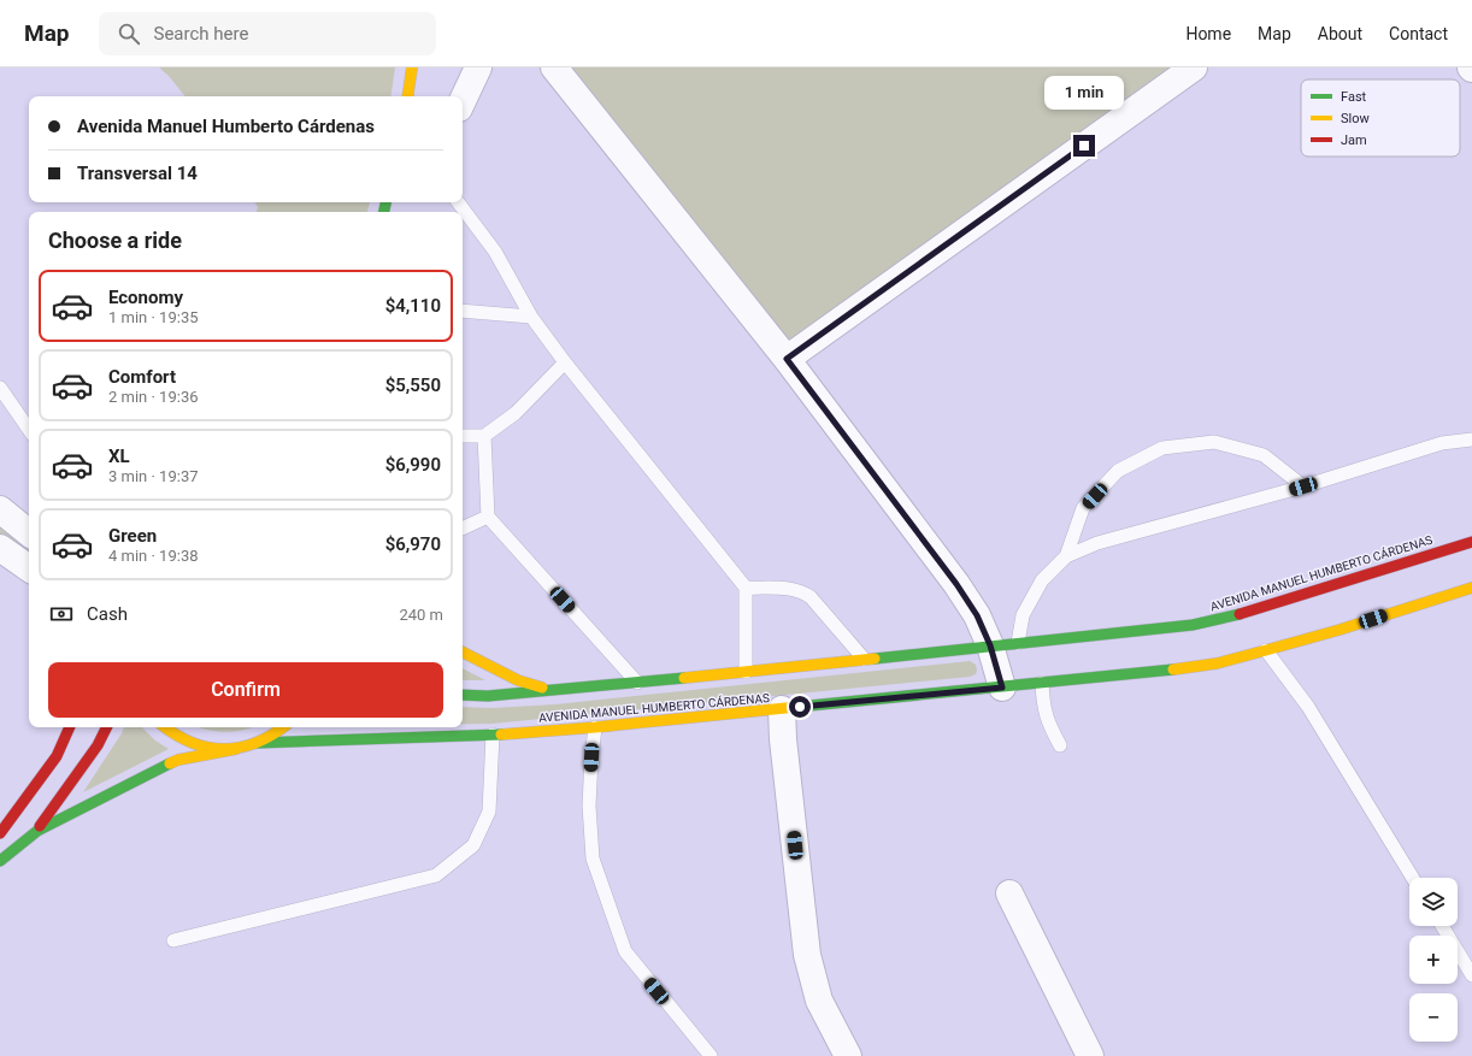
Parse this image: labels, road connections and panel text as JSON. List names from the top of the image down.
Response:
{
  "streets": {
    "main road": ["AVENIDA MANUEL HUMBERTO CÁRDENAS"]
  },
  "legend": ["Fast", "Slow", "Jam"],
  "page": {
    "header": "Map",
    "search": "Search here",
    "nav": [
      "Home",
      "Map",
      "About",
      "Contact"
    ],
    "bubble": "1 min",
    "banner": ["Avenida Manuel Humberto Cárdenas", "Transversal 14"],
    "heading": "Choose a ride",
    "list": [
      {
        "name": "Economy",
        "note": "1 min · 19:35",
        "value": "$4,110"
      },
      {
        "name": "Comfort",
        "note": "2 min · 19:36",
        "value": "$5,550"
      },
      {
        "name": "XL",
        "note": "3 min · 19:37",
        "value": "$6,990"
      },
      {
        "name": "Green",
        "note": "4 min · 19:38",
        "value": "$6,970"
      }
    ],
    "pay": ["Cash", "240 m"],
    "buttons": "Confirm",
    "map_buttons": ["+", "−"]
  }
}
